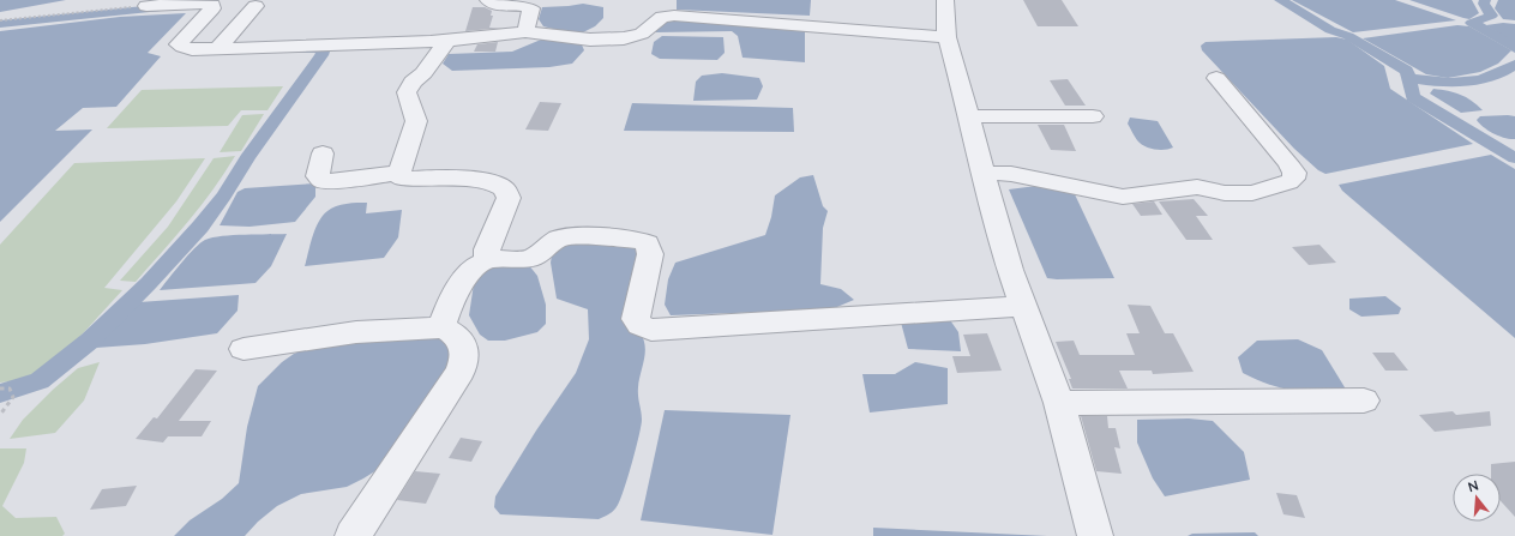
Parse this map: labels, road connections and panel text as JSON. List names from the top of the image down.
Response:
{
  "north": "top"
}
